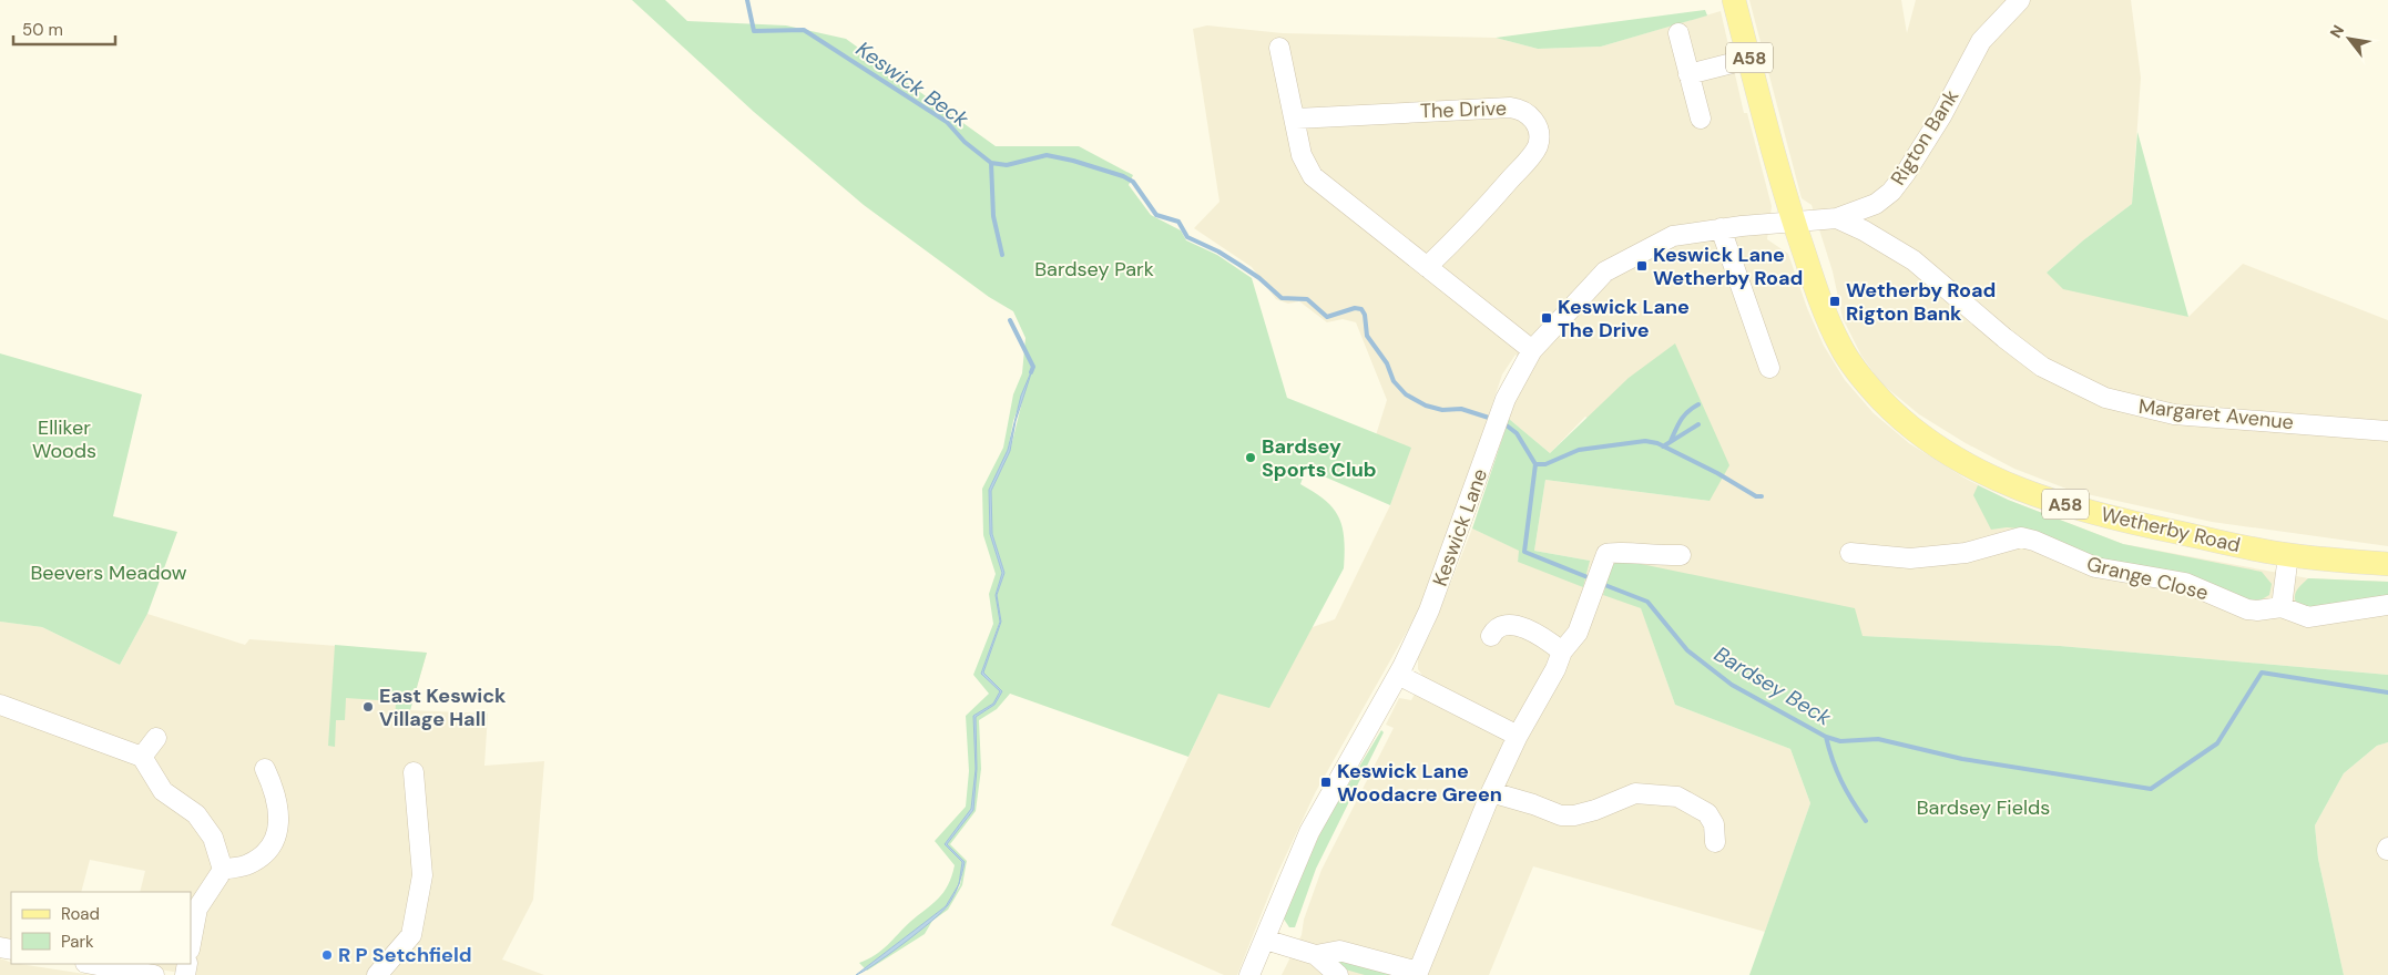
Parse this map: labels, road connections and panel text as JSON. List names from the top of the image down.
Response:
{
  "streets": {
    "main road": ["A58", "Wetherby Road"],
    "street": [
      "The Drive",
      "Rigton Bank",
      "Margaret Avenue",
      "Keswick Lane",
      "Grange Close"
    ]
  },
  "crossings": [
    ["Rigton Bank", "Margaret Avenue"],
    ["Rigton Bank", "Keswick Lane"],
    ["Rigton Bank", "Wetherby Road"],
    ["Keswick Lane", "Wetherby Road"]
  ],
  "water": ["Keswick Beck", "Bardsey Beck"],
  "parks": [
    "Bardsey Park",
    "Elliker Woods",
    "Beevers Meadow",
    "Bardsey Fields"
  ],
  "places": {
    "transit": [
      "Keswick Lane Wetherby Road",
      "Wetherby Road Rigton Bank",
      "Keswick Lane The Drive",
      "Keswick Lane Woodacre Green"
    ],
    "other": ["Bardsey Sports Club", "East Keswick Village Hall", "R P Setchfield"]
  },
  "legend": ["Road", "Park"],
  "scale_bar": "50 m",
  "north": "top left"
}
